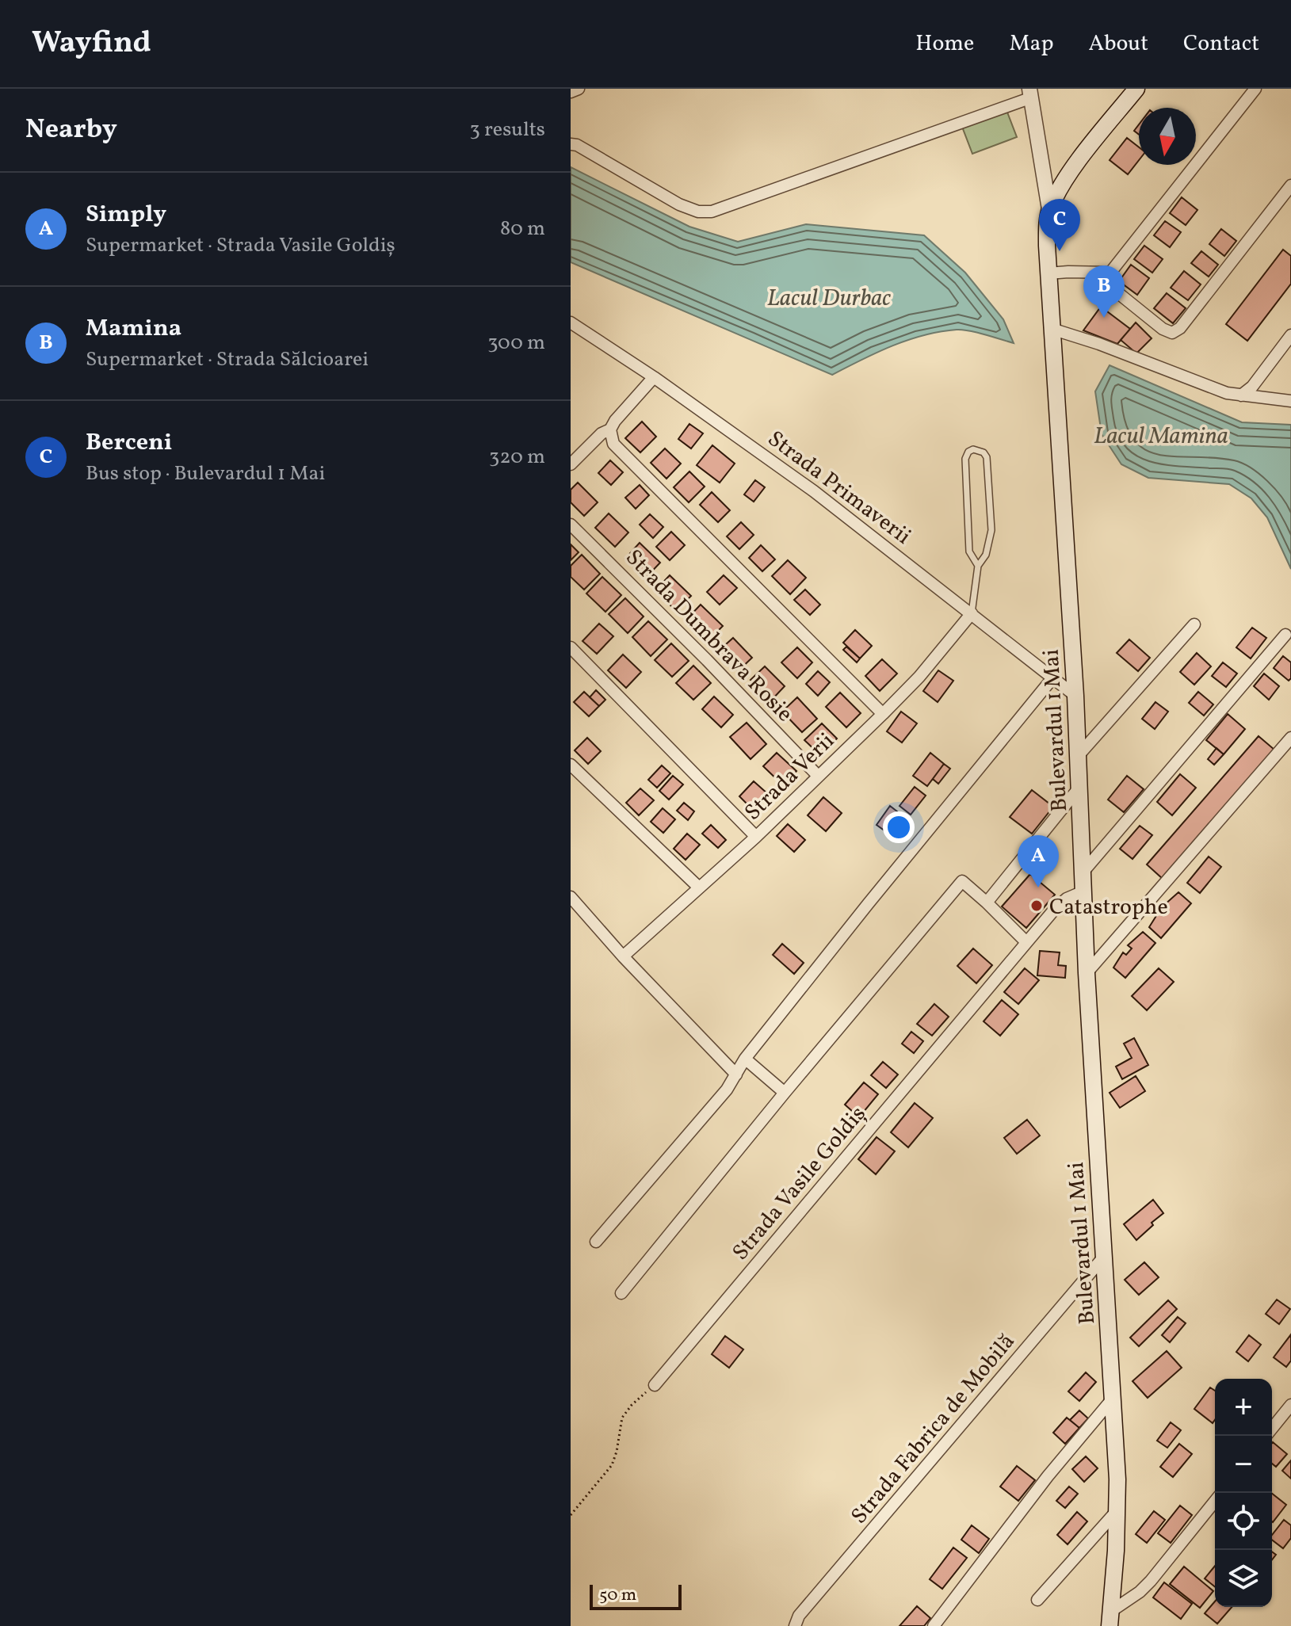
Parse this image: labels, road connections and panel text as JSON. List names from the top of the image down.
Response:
{
  "streets": {
    "main road": ["Bulevardul 1 Mai"],
    "street": [
      "Strada Primaverii",
      "Strada Dumbrava Rosie",
      "Strada Verii",
      "Strada Vasile Goldiș",
      "Strada Fabrica de Mobilă"
    ]
  },
  "crossings": [
    ["Strada Primaverii", "Bulevardul 1 Mai"],
    ["Strada Primaverii", "Strada Verii"],
    ["Strada Dumbrava Rosie", "Strada Verii"],
    ["Bulevardul 1 Mai", "Strada Vasile Goldiș"],
    ["Bulevardul 1 Mai", "Strada Fabrica de Mobilă"]
  ],
  "water": ["Lacul Durbac", "Lacul Mamina"],
  "places": ["Catastrophe"],
  "scale_bar": "50 m",
  "north": "bottom",
  "page": {
    "header": "Wayfind",
    "nav": [
      "Home",
      "Map",
      "About",
      "Contact"
    ],
    "heading": ["Nearby", "3 results"],
    "list": [
      {
        "mark": "A",
        "name": "Simply",
        "note": "Supermarket · Strada Vasile Goldiș",
        "value": "80 m"
      },
      {
        "mark": "B",
        "name": "Mamina",
        "note": "Supermarket · Strada Sălcioarei",
        "value": "300 m"
      },
      {
        "mark": "C",
        "name": "Berceni",
        "note": "Bus stop · Bulevardul 1 Mai",
        "value": "320 m"
      }
    ],
    "pins": ["C", "B", "A"],
    "map_buttons": ["+", "−"],
    "scale": "50 m"
  }
}
